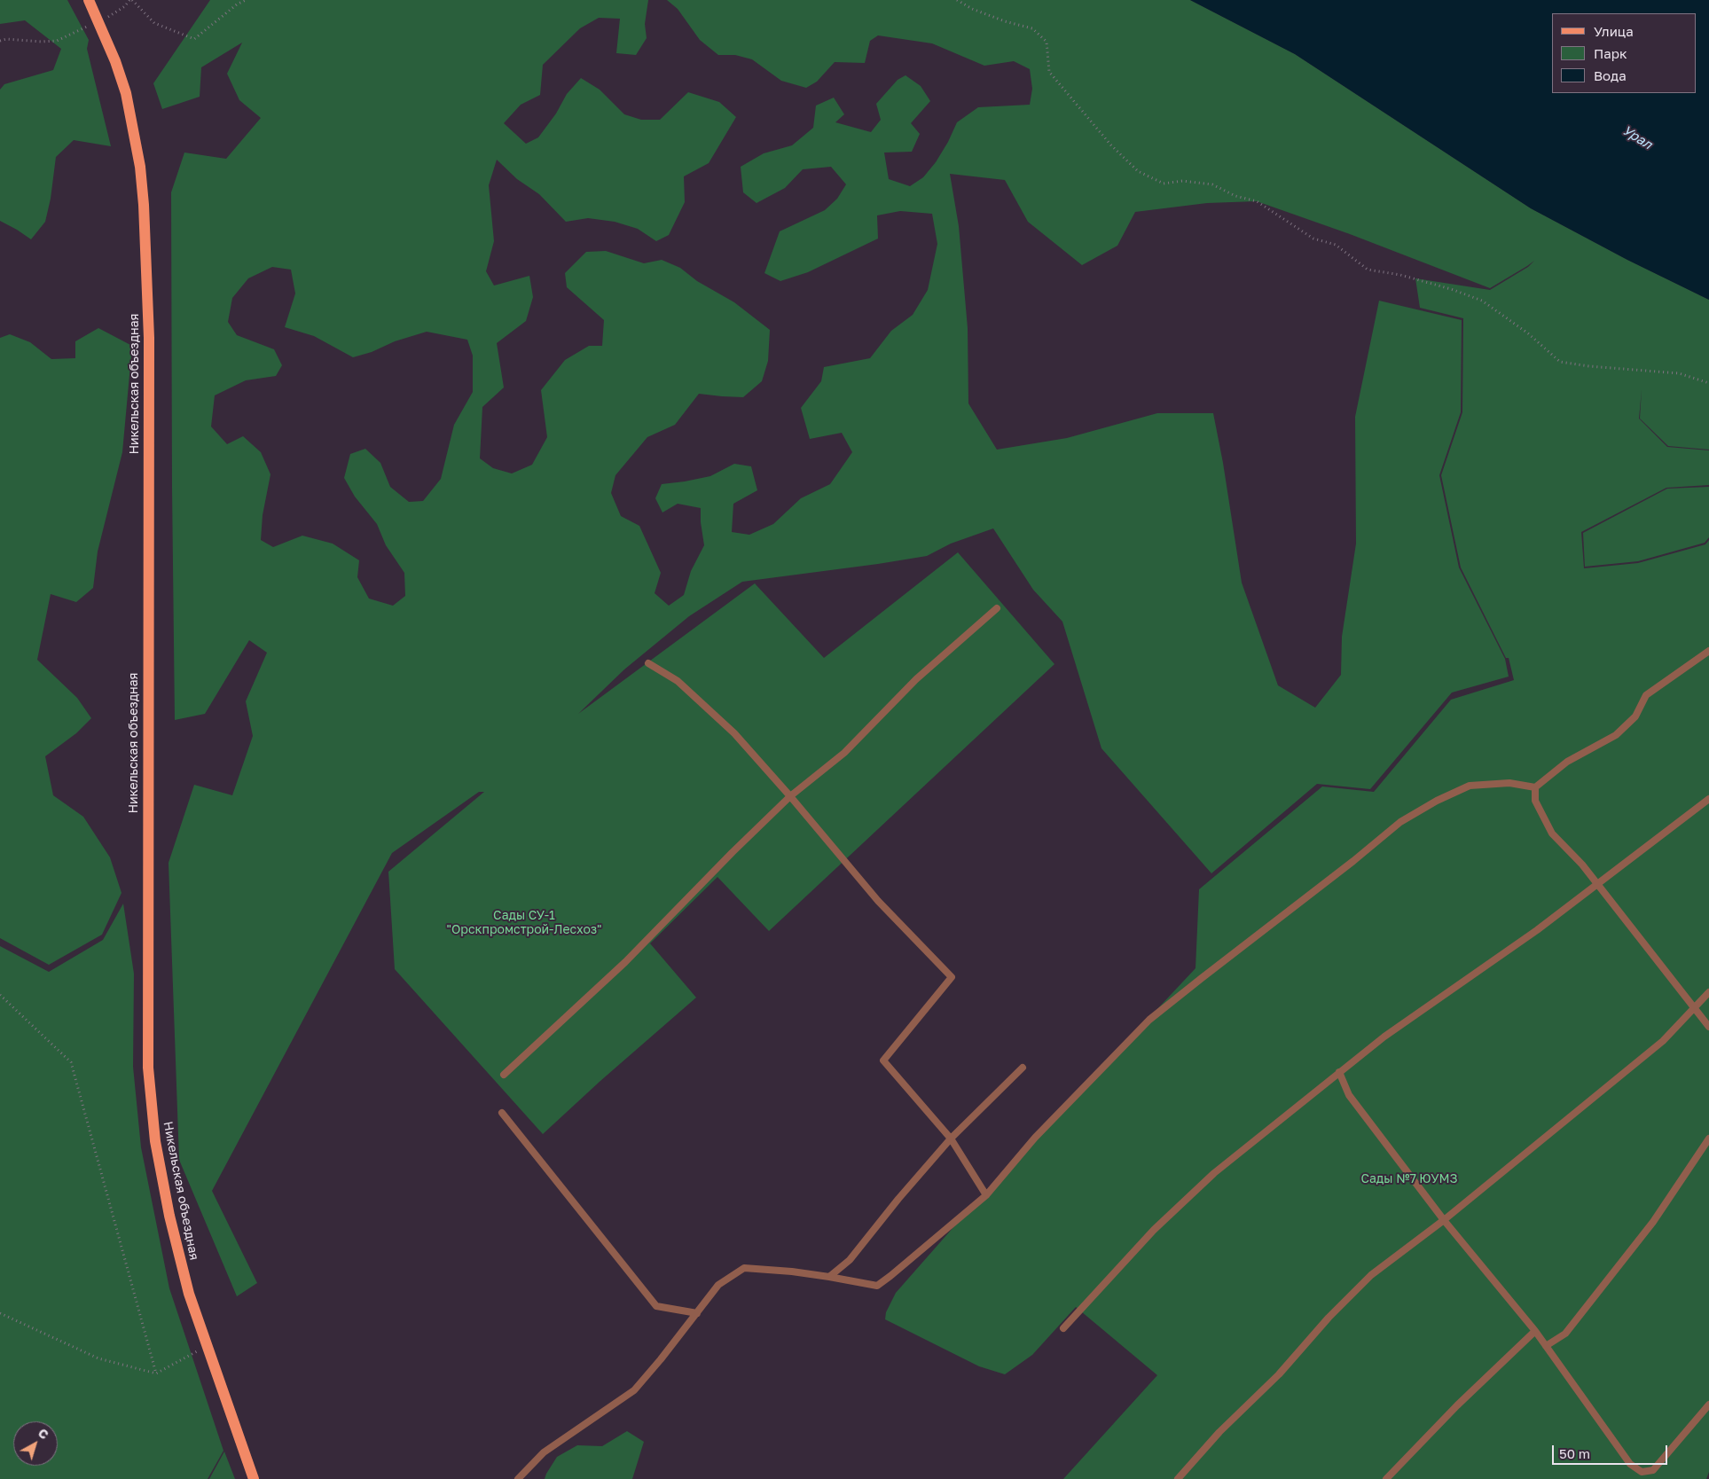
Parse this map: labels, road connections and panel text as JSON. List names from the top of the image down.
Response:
{
  "streets": {
    "main road": ["Никельская объездная"]
  },
  "water": ["Урал"],
  "parks": ["Сады СУ-1 \"Орскпромстрой-Лесхоз\"", "Сады №7 ЮУМЗ"],
  "legend": ["Улица", "Парк", "Вода"],
  "scale_bar": "50 m",
  "north": "top right"
}
